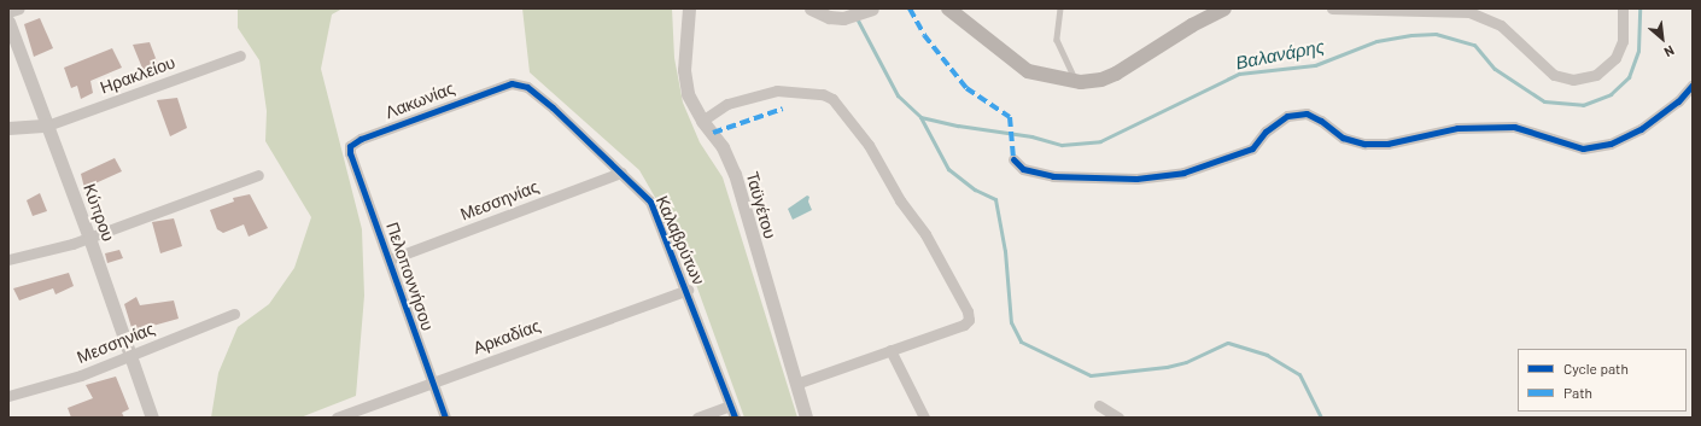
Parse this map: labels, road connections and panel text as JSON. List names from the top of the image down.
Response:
{
  "streets": {
    "street": [
      "Ηρακλείου",
      "Λακωνίας",
      "Μεσσηνίας",
      "Ταϋγέτου",
      "Κύπρου",
      "Καλαβρύτων",
      "Πελοποννήσου",
      "Αρκαδίας"
    ]
  },
  "crossings": [
    ["Ηρακλείου", "Κύπρου"],
    ["Λακωνίας", "Καλαβρύτων"],
    ["Λακωνίας", "Πελοποννήσου"],
    ["Μεσσηνίας", "Κύπρου"],
    ["Μεσσηνίας", "Καλαβρύτων"],
    ["Μεσσηνίας", "Πελοποννήσου"],
    ["Καλαβρύτων", "Αρκαδίας"],
    ["Πελοποννήσου", "Αρκαδίας"]
  ],
  "water": ["Βαλανάρης"],
  "legend": ["Cycle path", "Path"],
  "north": "bottom right"
}
